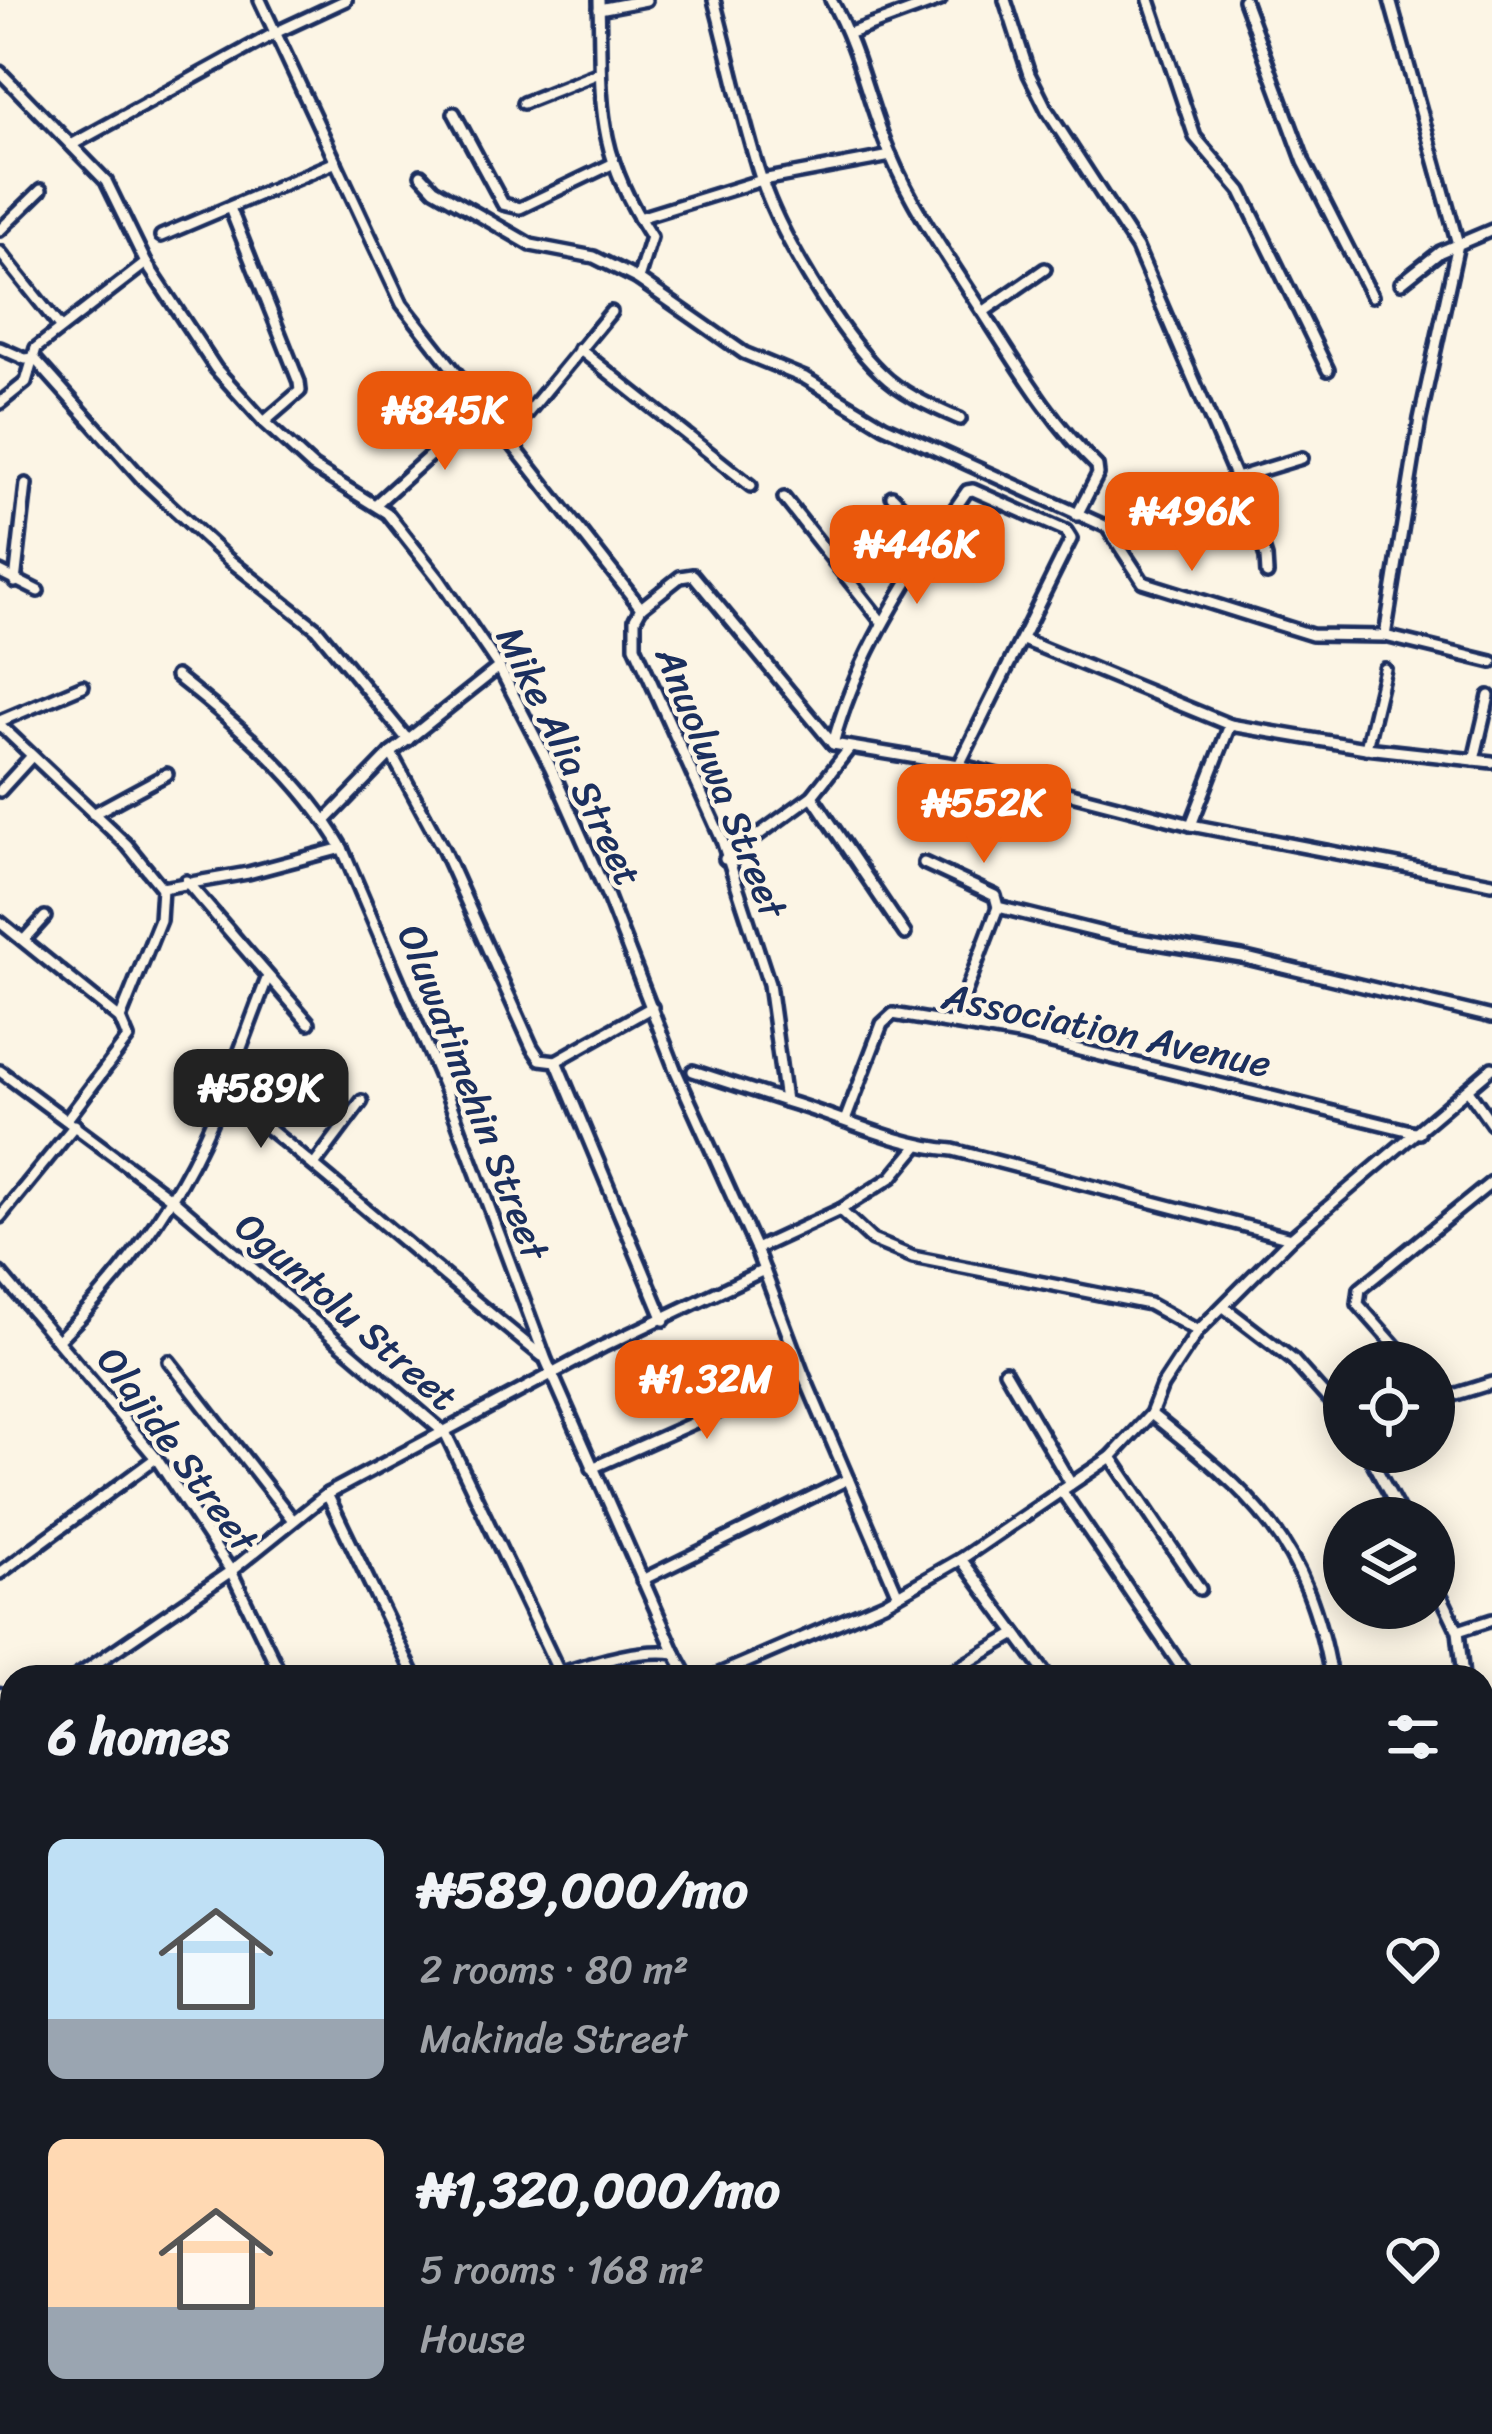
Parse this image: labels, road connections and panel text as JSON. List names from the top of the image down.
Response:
{
  "streets": {
    "street": [
      "Mike Alia Street",
      "Anuoluwa Street",
      "Association Avenue",
      "Oluwatimehin Street",
      "Oguntolu Street",
      "Olajide Street"
    ]
  },
  "page": {
    "price": [
      "₦845K",
      "₦496K",
      "₦446K",
      "₦552K",
      "₦589K",
      "₦1.32M"
    ],
    "heading": "6 homes",
    "list": [
      {
        "name": "₦589,000/mo",
        "note": "2 rooms · 80 m² · Makinde Street"
      },
      {
        "name": "₦1,320,000/mo",
        "note": "5 rooms · 168 m² · House"
      }
    ]
  }
}
